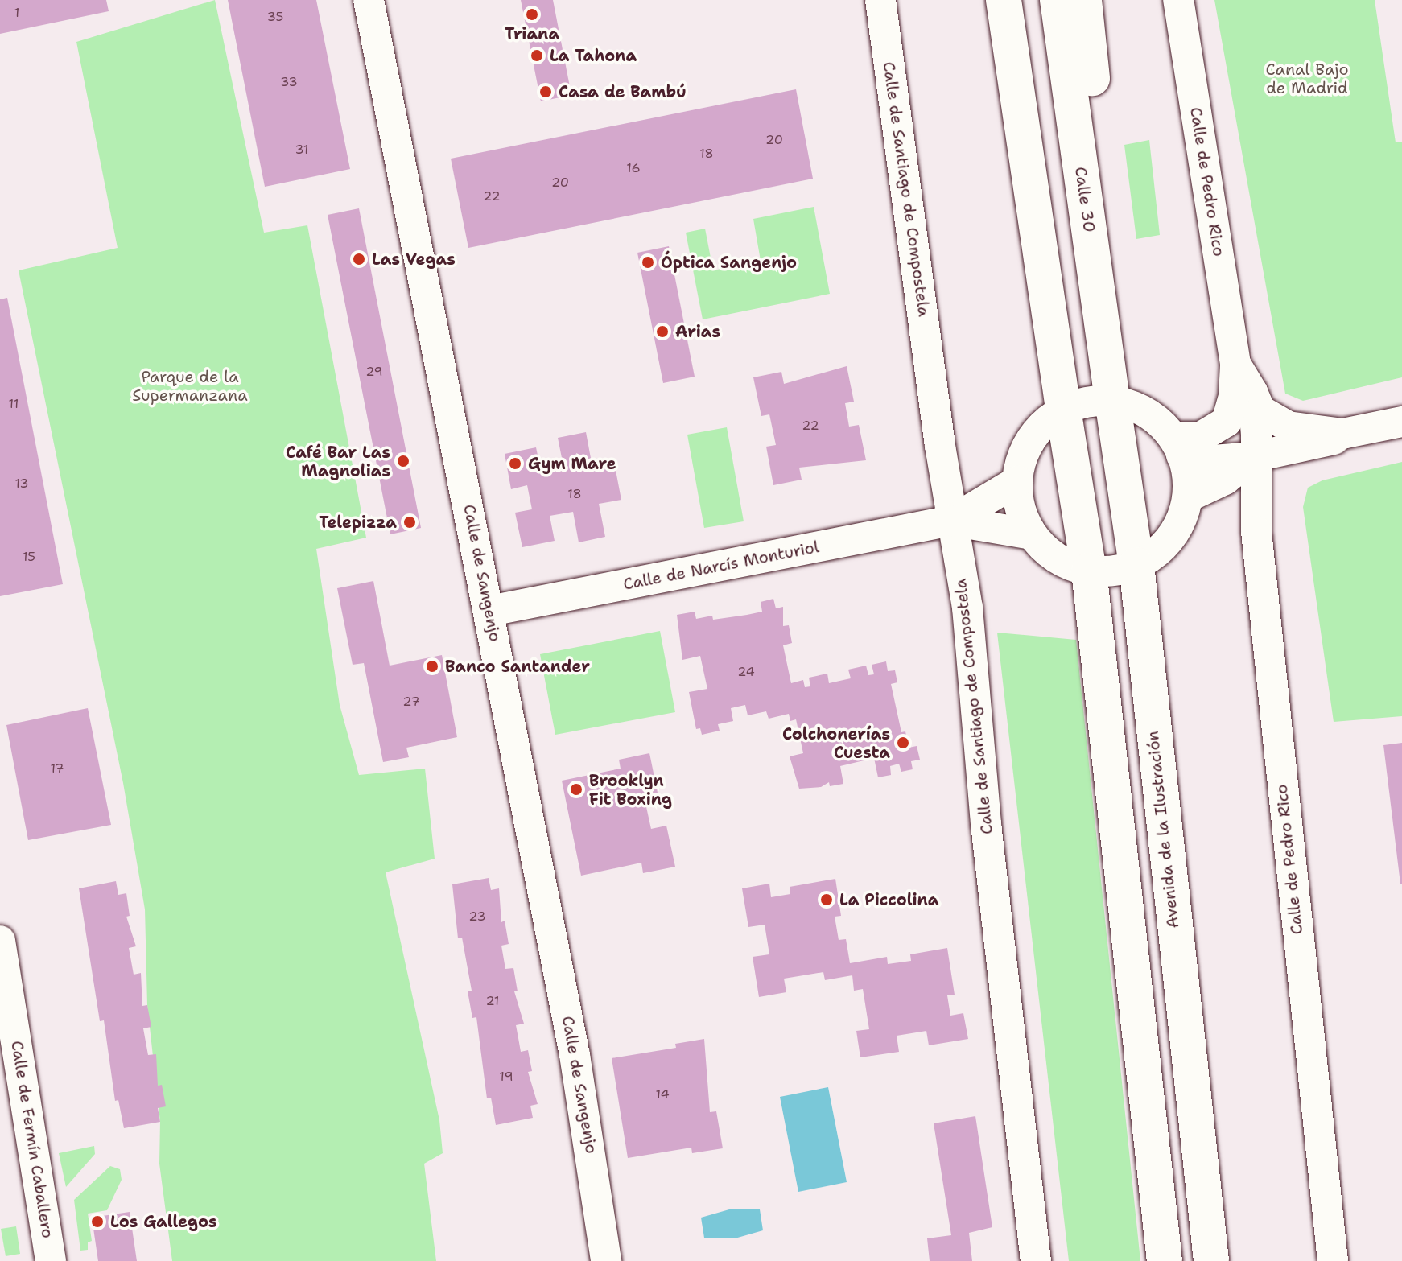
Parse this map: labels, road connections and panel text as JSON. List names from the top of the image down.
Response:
{
  "streets": {
    "highway": ["Calle 30", "Avenida de la Ilustración"],
    "street": [
      "Calle de Pedro Rico",
      "Calle de Santiago de Compostela",
      "Calle de Narcís Monturiol",
      "Calle de Sangenjo",
      "Calle de Fermín Caballero"
    ]
  },
  "crossings": [
    ["Calle de Santiago de Compostela", "Calle de Narcís Monturiol"],
    ["Calle 30", "Avenida de la Ilustración"],
    ["Calle de Narcís Monturiol", "Calle de Sangenjo"]
  ],
  "parks": ["Canal Bajo de Madrid", "Parque de la Supermanzana"],
  "places": [
    "Triana",
    "La Tahona",
    "Casa de Bambú",
    "Las Vegas",
    "Óptica Sangenjo",
    "Arias",
    "Café Bar Las Magnolias",
    "Gym Mare",
    "Telepizza",
    "Banco Santander",
    "Colchonerías Cuesta",
    "Brooklyn Fit Boxing",
    "La Piccolina",
    "Los Gallegos"
  ],
  "house_numbers": [
    "1",
    "35",
    "33",
    "20",
    "31",
    "18",
    "16",
    "20",
    "22",
    "29",
    "11",
    "22",
    "13",
    "18",
    "15",
    "24",
    "27",
    "17",
    "23",
    "21",
    "19",
    "14"
  ]
}
